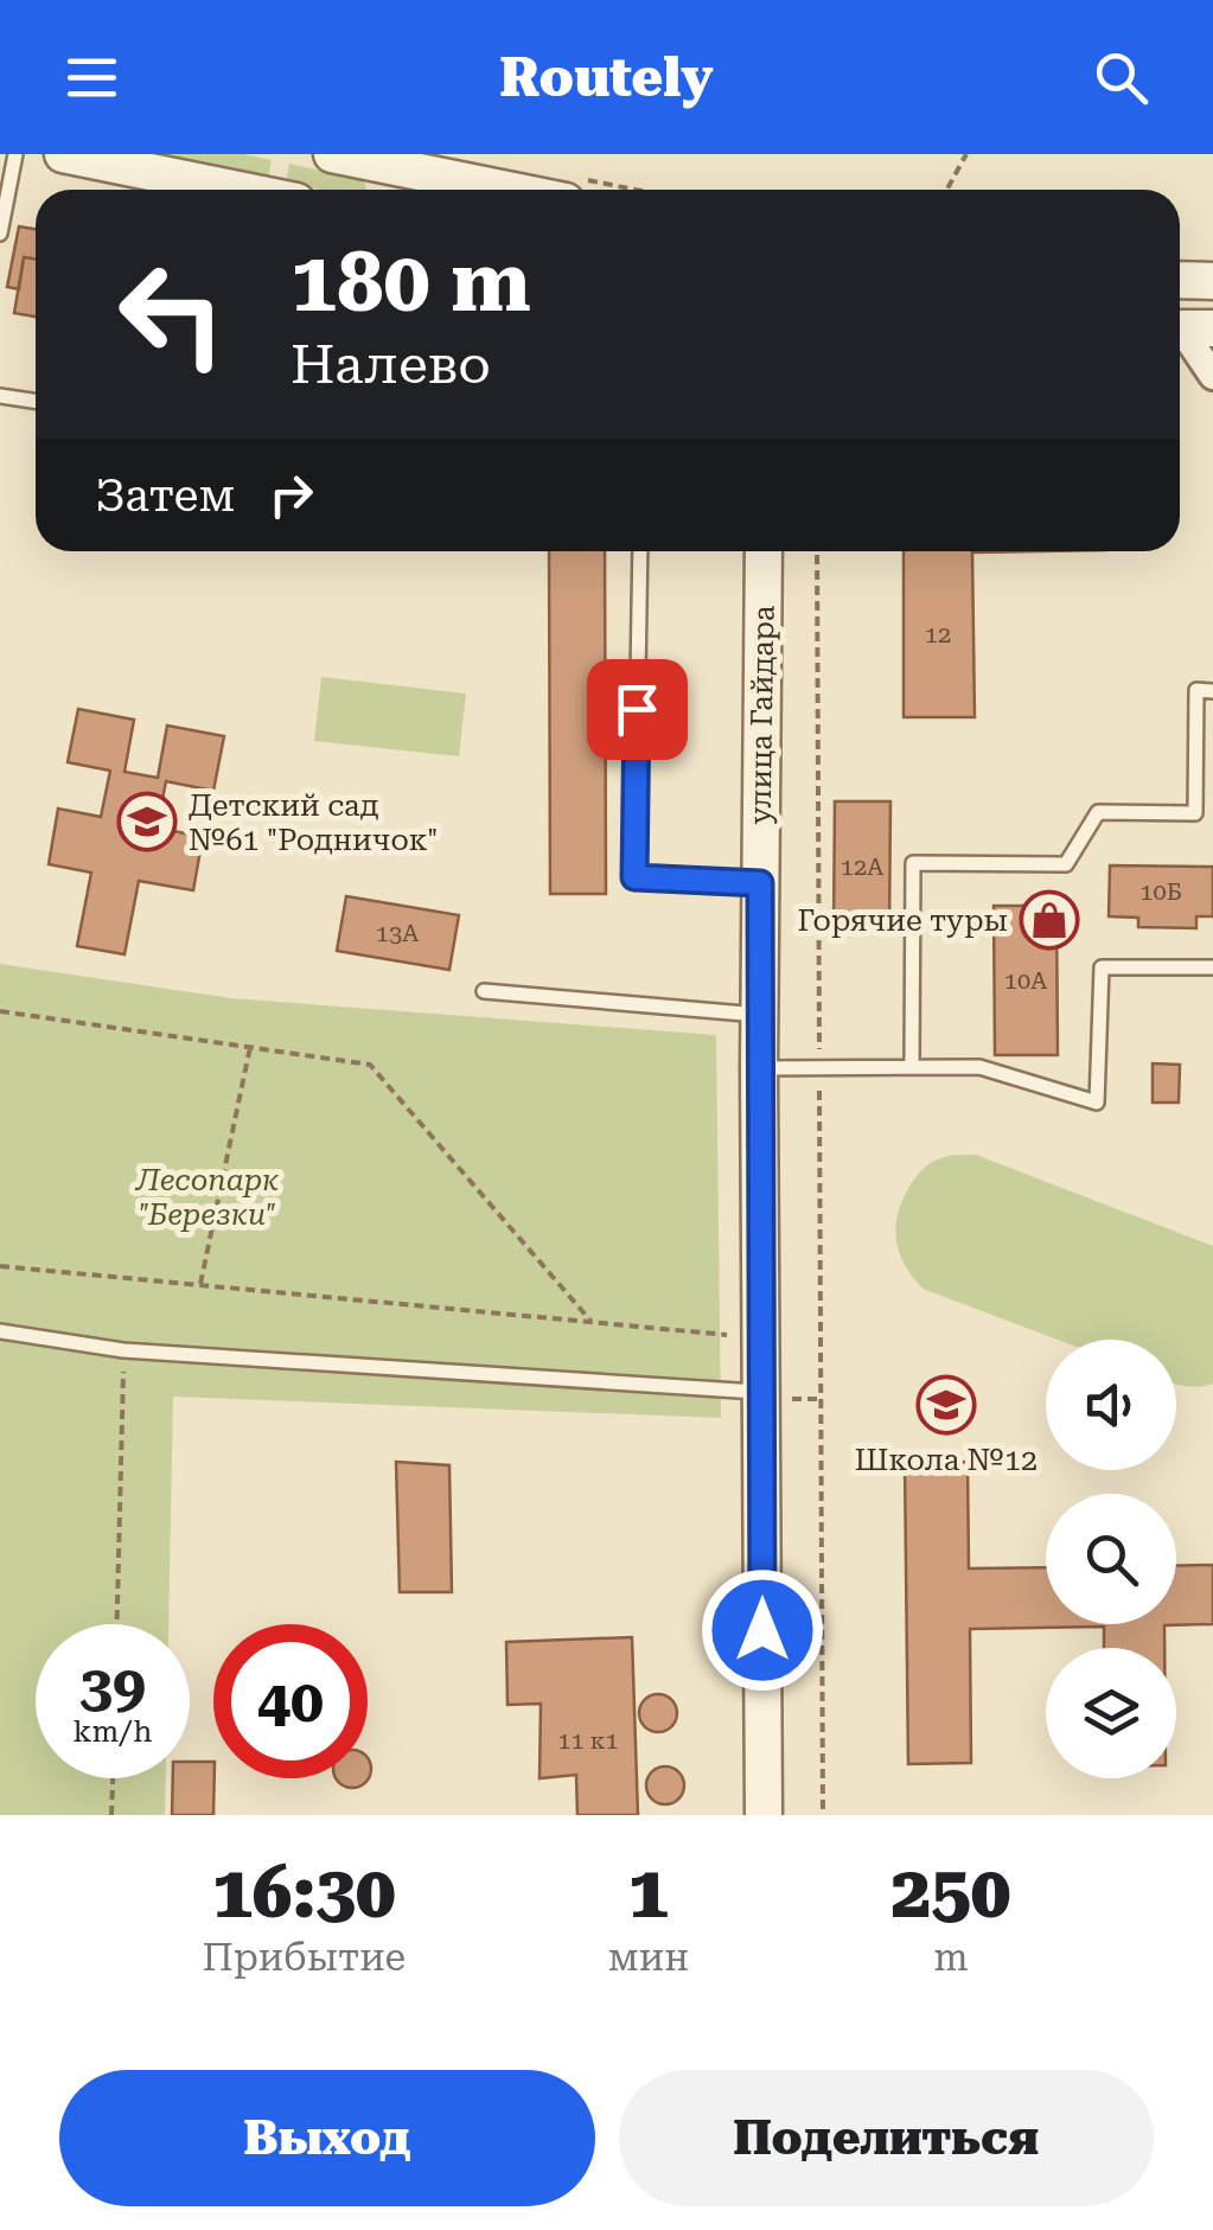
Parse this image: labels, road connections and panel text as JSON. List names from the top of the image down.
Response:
{
  "streets": {
    "street": ["улица Гайдара"]
  },
  "parks": ["Лесопарк \"Березки\""],
  "places": {
    "school or university": ["Детский сад №61 \"Родничок\"", "Школа №12"],
    "shop": ["Горячие туры"]
  },
  "house_numbers": [
    "12",
    "12А",
    "10Б",
    "13А",
    "10А",
    "11 к1"
  ],
  "page": {
    "header": "Routely",
    "turn": ["180 m", "Налево"],
    "then": "Затем",
    "speed": "39 km/h",
    "limit": "40",
    "eta": [
      "16:30",
      "Прибытие",
      "1",
      "мин",
      "250",
      "m"
    ],
    "buttons": ["Выход", "Поделиться"]
  }
}
